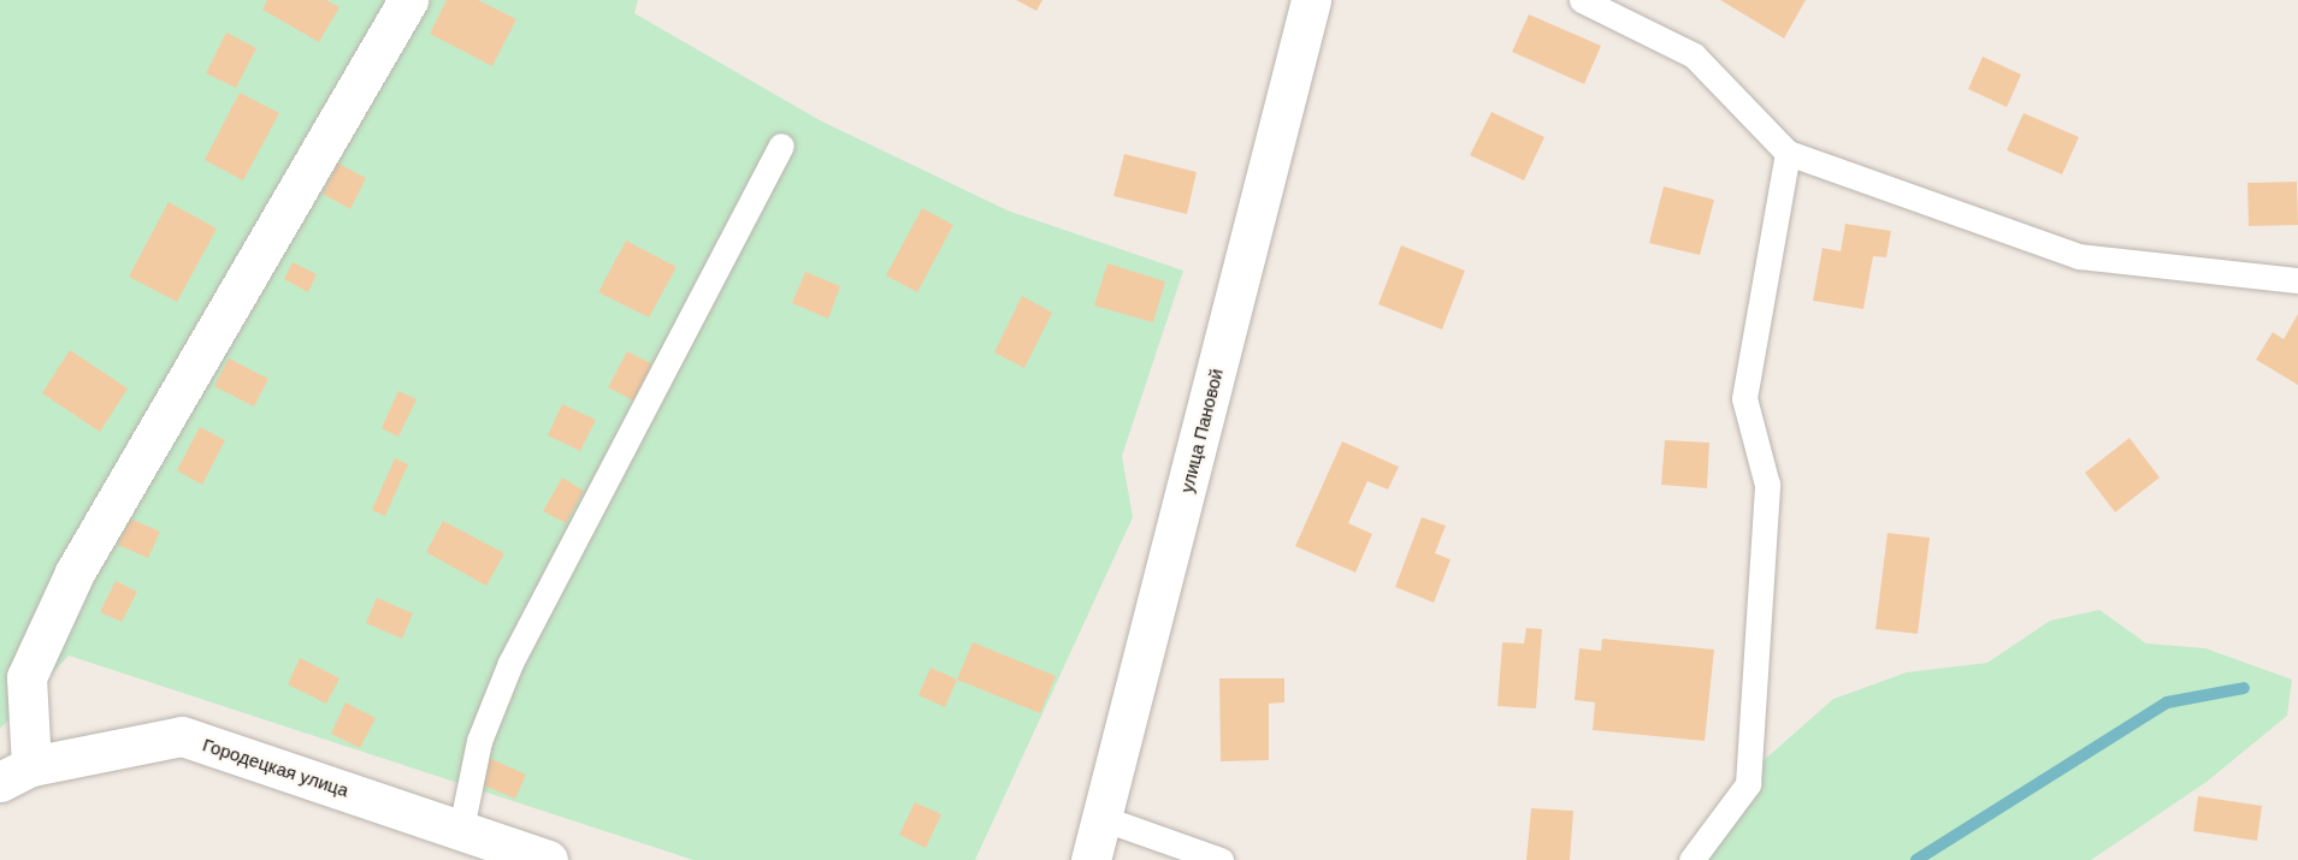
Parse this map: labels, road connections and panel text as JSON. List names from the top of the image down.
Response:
{
  "streets": {
    "street": ["улица Пановой", "Городецкая улица"]
  }
}
